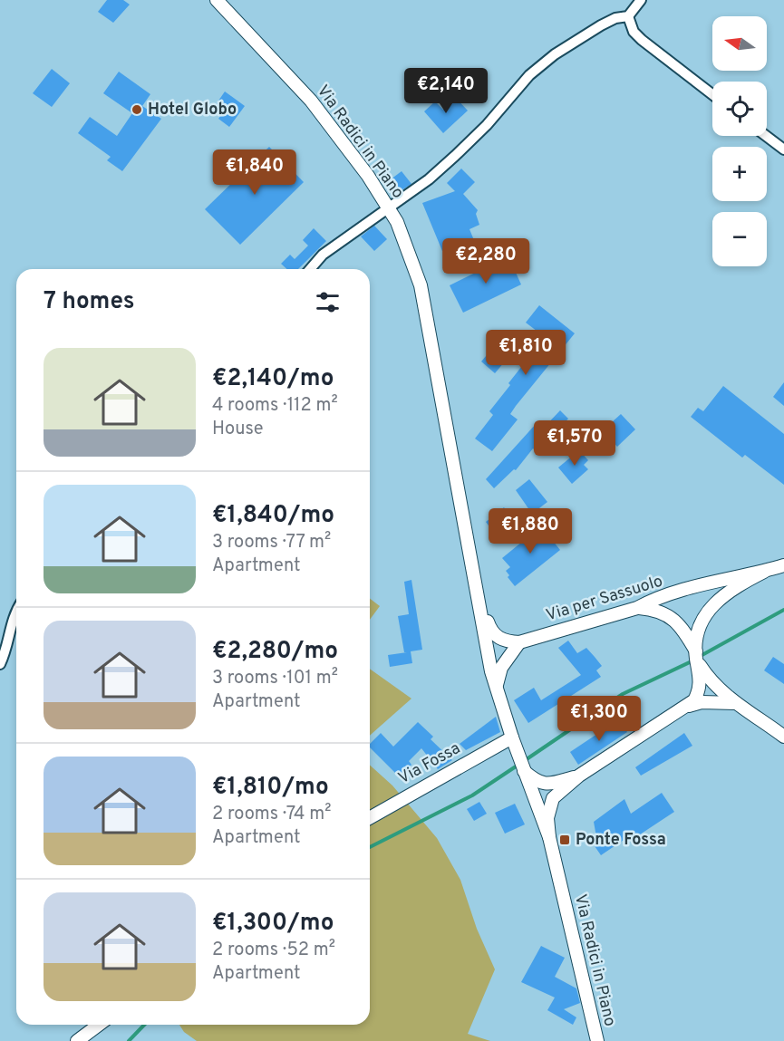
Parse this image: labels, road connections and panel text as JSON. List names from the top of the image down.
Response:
{
  "streets": {
    "street": ["Via Radici in Piano", "Via per Sassuolo", "Via Fossa"]
  },
  "crossings": [
    ["Via Radici in Piano", "Via per Sassuolo"],
    ["Via Radici in Piano", "Via Fossa"],
    ["Via per Sassuolo", "Via Fossa"]
  ],
  "places": {
    "other": ["Hotel Globo"],
    "transit": ["Ponte Fossa"]
  },
  "north": "left",
  "page": {
    "map_buttons": ["+", "−"],
    "price": [
      "€2,140",
      "€1,840",
      "€2,280",
      "€1,810",
      "€1,570",
      "€1,880",
      "€1,300"
    ],
    "heading": "7 homes",
    "list": [
      {
        "name": "€2,140/mo",
        "note": "4 rooms · 112 m² · House"
      },
      {
        "name": "€1,840/mo",
        "note": "3 rooms · 77 m² · Apartment"
      },
      {
        "name": "€2,280/mo",
        "note": "3 rooms · 101 m² · Apartment"
      },
      {
        "name": "€1,810/mo",
        "note": "2 rooms · 74 m² · Apartment"
      },
      {
        "name": "€1,300/mo",
        "note": "2 rooms · 52 m² · Apartment"
      }
    ]
  }
}
